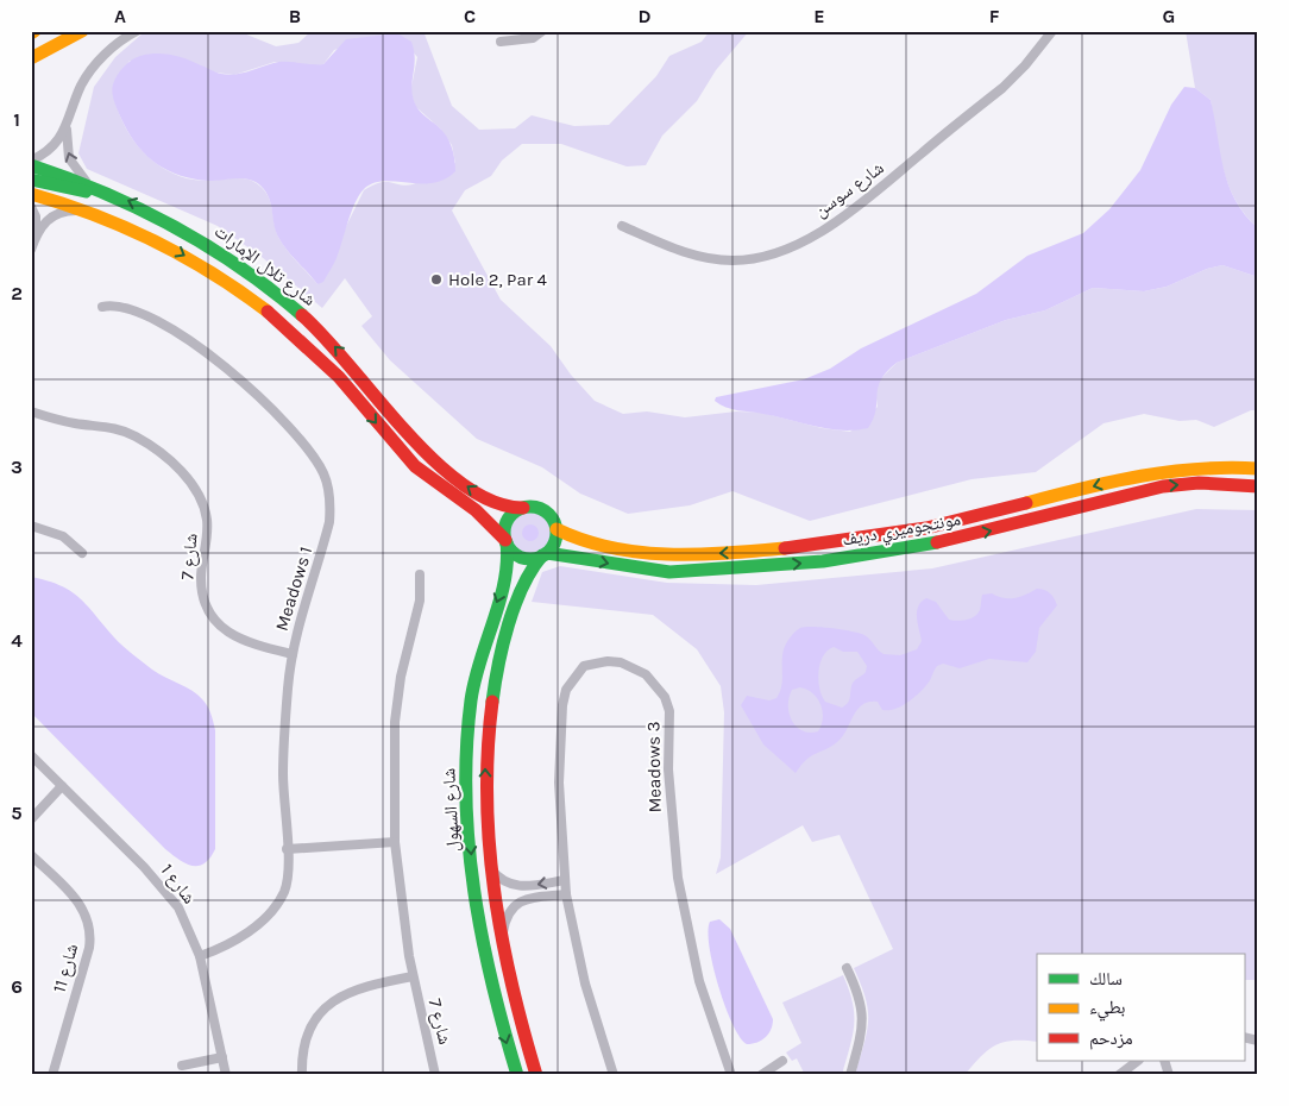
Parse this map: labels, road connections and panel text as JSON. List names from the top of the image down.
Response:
{
  "streets": {
    "main road": ["شارع تلال الإمارات", "مونتجوميري دريف", "شارع السهول"],
    "street": [
      "شارع سوسن",
      "شارع 7",
      "Meadows 1",
      "Meadows 3",
      "شارع 1",
      "شارع 11"
    ]
  },
  "crossings": [
    ["شارع تلال الإمارات", "مونتجوميري دريف"],
    ["شارع تلال الإمارات", "شارع السهول"],
    ["مونتجوميري دريف", "شارع السهول"],
    ["شارع 7", "Meadows 1"],
    ["Meadows 1", "شارع 1"]
  ],
  "places": ["Hole 2, Par 4"],
  "legend": ["سالك", "بطيء", "مزدحم"],
  "grid": {
    "columns": [
      "A",
      "B",
      "C",
      "D",
      "E",
      "F",
      "G"
    ],
    "rows": [
      "1",
      "2",
      "3",
      "4",
      "5",
      "6"
    ]
  }
}
